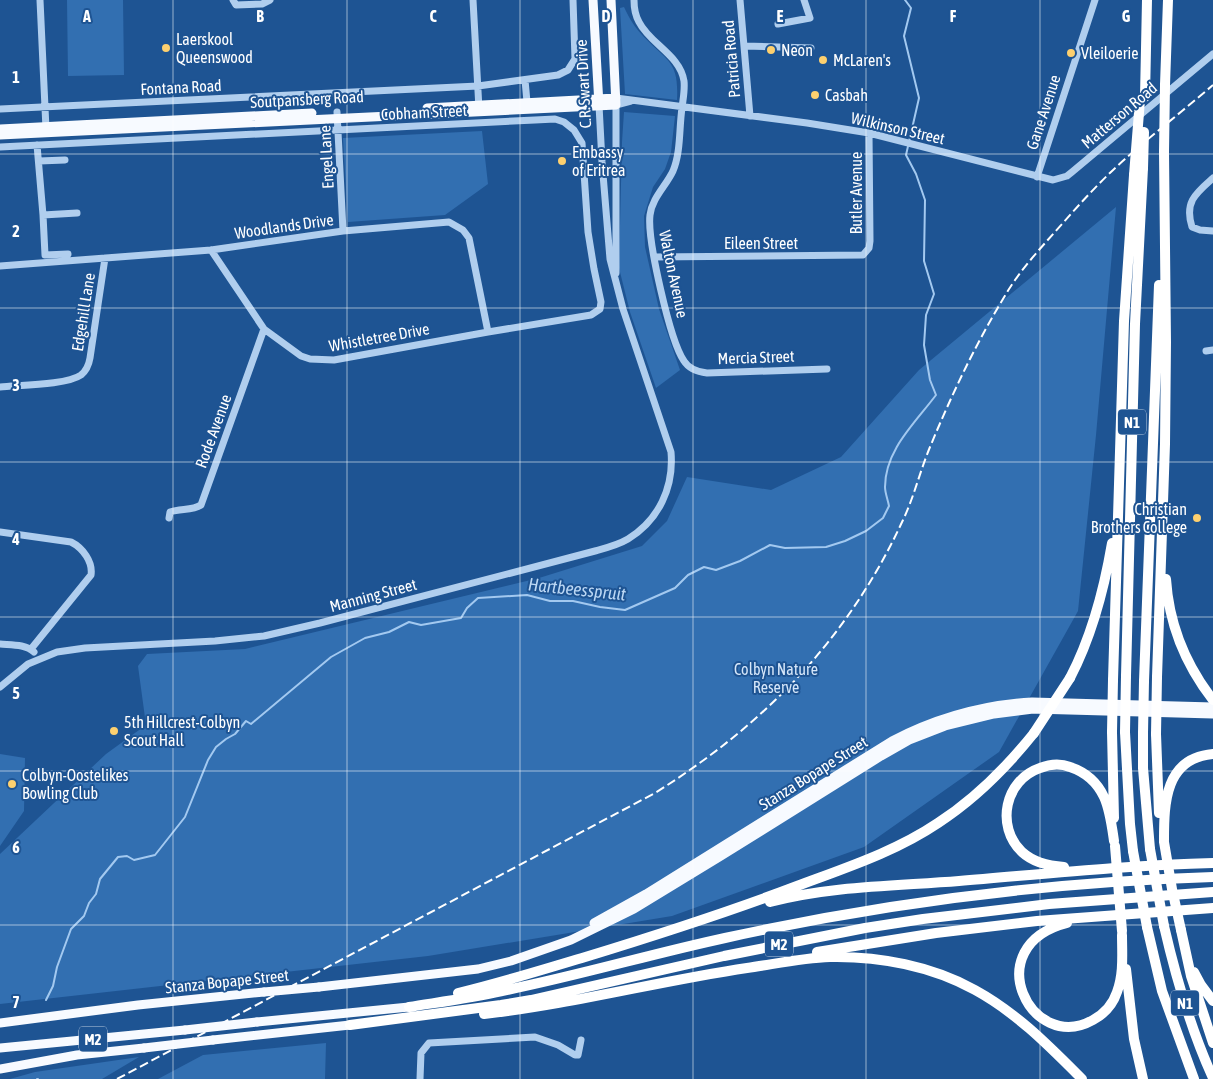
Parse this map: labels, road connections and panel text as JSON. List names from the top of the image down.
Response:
{
  "streets": {
    "highway": ["N1", "M2"],
    "main road": ["C.R. Swart Drive", "Soutpansberg Road", "Stanza Bopape Street"],
    "street": [
      "Patricia Road",
      "Fontana Road",
      "Cobham Street",
      "Gane Avenue",
      "Matterson Road",
      "Wilkinson Street",
      "Engel Lane",
      "Butler Avenue",
      "Woodlands Drive",
      "Eileen Street",
      "Walton Avenue",
      "Edgehill Lane",
      "Whistletree Drive",
      "Mercia Street",
      "Rode Avenue",
      "Manning Street"
    ]
  },
  "crossings": [
    ["Patricia Road", "Wilkinson Street"],
    ["C.R. Swart Drive", "Soutpansberg Road"],
    ["C.R. Swart Drive", "Wilkinson Street"],
    ["C.R. Swart Drive", "Manning Street"],
    ["Soutpansberg Road", "Wilkinson Street"],
    ["Soutpansberg Road", "Engel Lane"],
    ["Cobham Street", "Engel Lane"],
    ["Cobham Street", "Whistletree Drive"],
    ["Gane Avenue", "Matterson Road"],
    ["Gane Avenue", "Wilkinson Street"],
    ["Matterson Road", "Wilkinson Street"],
    ["Wilkinson Street", "Butler Avenue"],
    ["Wilkinson Street", "Walton Avenue"],
    ["Engel Lane", "Woodlands Drive"],
    ["Butler Avenue", "Eileen Street"],
    ["Woodlands Drive", "Edgehill Lane"],
    ["Woodlands Drive", "Whistletree Drive"],
    ["Eileen Street", "Walton Avenue"],
    ["Walton Avenue", "Mercia Street"],
    ["Whistletree Drive", "Rode Avenue"]
  ],
  "water": ["Hartbeesspruit"],
  "parks": ["Colbyn Nature Reserve"],
  "places": [
    "Laerskool Queenswood",
    "Neon",
    "Vleiloerie",
    "McLaren's",
    "Casbah",
    "Embassy of Eritrea",
    "Christian Brothers College",
    "5th Hillcrest-Colbyn Scout Hall",
    "Colbyn-Oostelikes Bowling Club"
  ],
  "grid": {
    "columns": [
      "A",
      "B",
      "C",
      "D",
      "E",
      "F",
      "G"
    ],
    "rows": [
      "1",
      "2",
      "3",
      "4",
      "5",
      "6",
      "7"
    ]
  }
}
